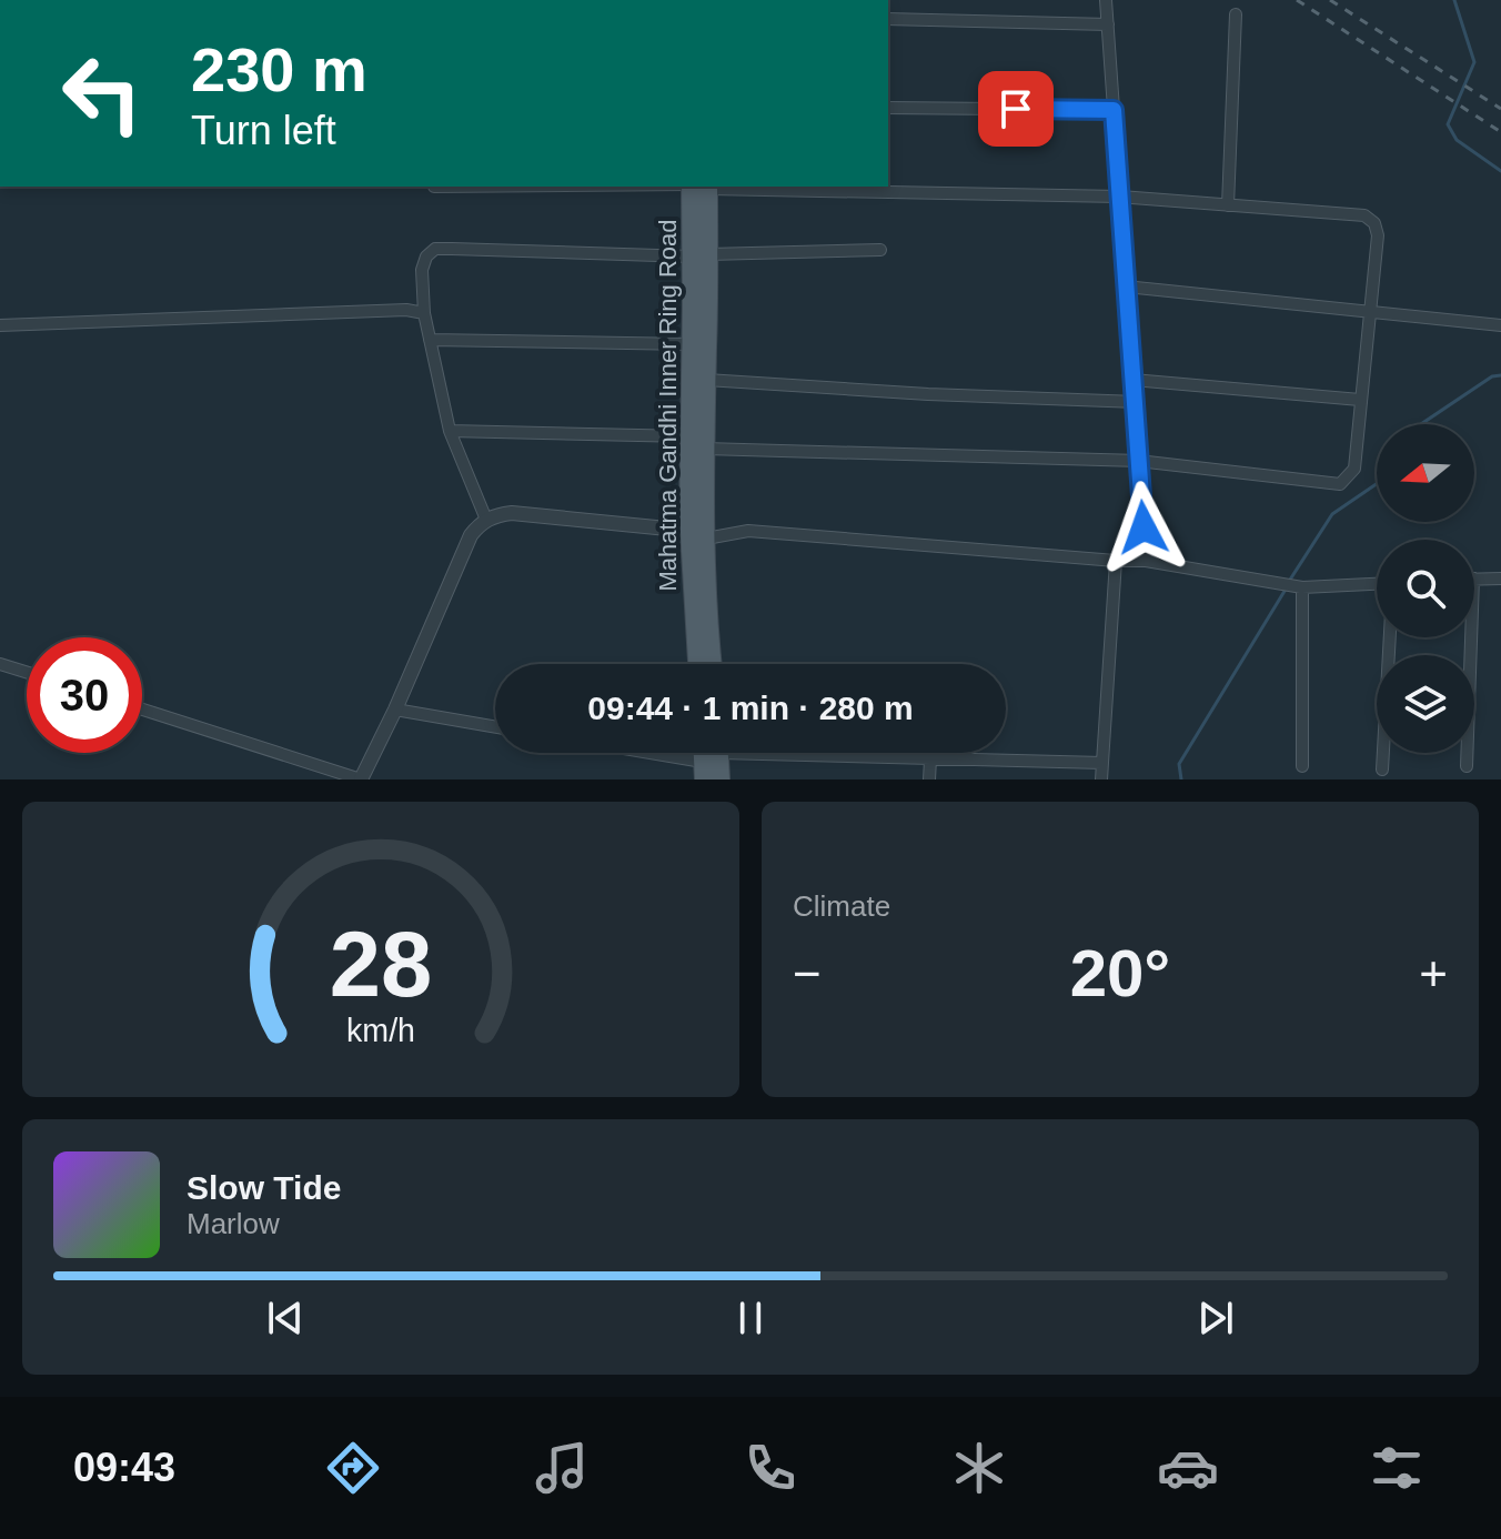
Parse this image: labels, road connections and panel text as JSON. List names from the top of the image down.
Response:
{
  "streets": {
    "main road": ["Mahatma Gandhi Inner Ring Road"]
  },
  "north": "left",
  "page": {
    "turn": ["230 m", "Turn left"],
    "limit": "30",
    "trip": "09:44 · 1 min · 280 m",
    "tile": "Climate",
    "heat": ["−", "20°", "+"],
    "song": ["Slow Tide", "Marlow"],
    "tabs": "09:43",
    "gauge": ["28", "km/h"]
  }
}
